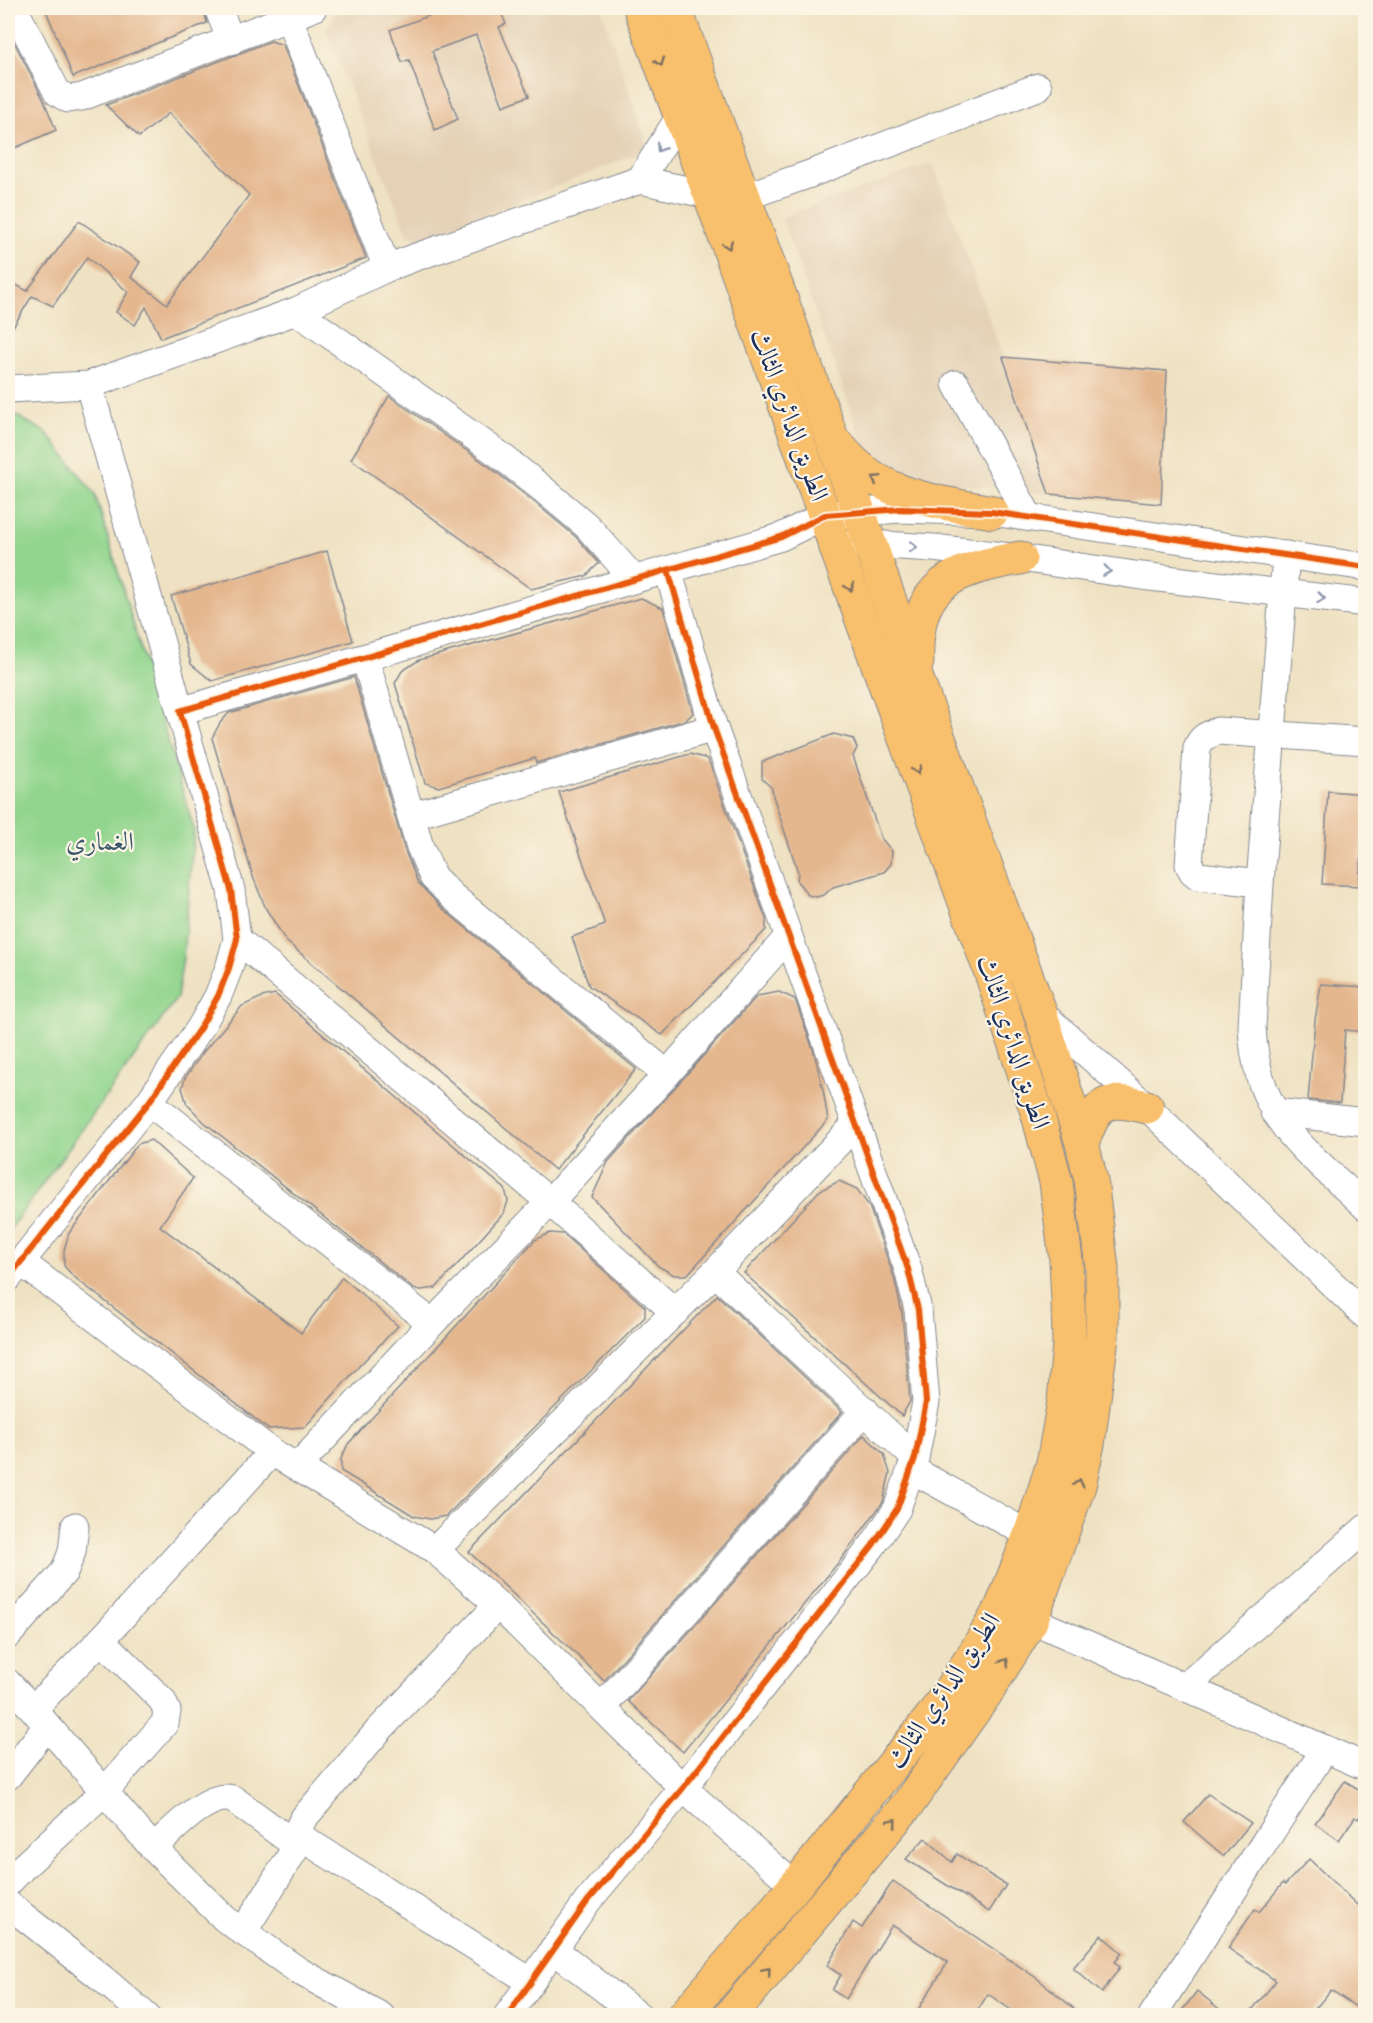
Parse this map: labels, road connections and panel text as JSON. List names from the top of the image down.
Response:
{
  "streets": {
    "main road": ["الطريق الدائري الثالث"]
  },
  "parks": ["الغماري"]
}
